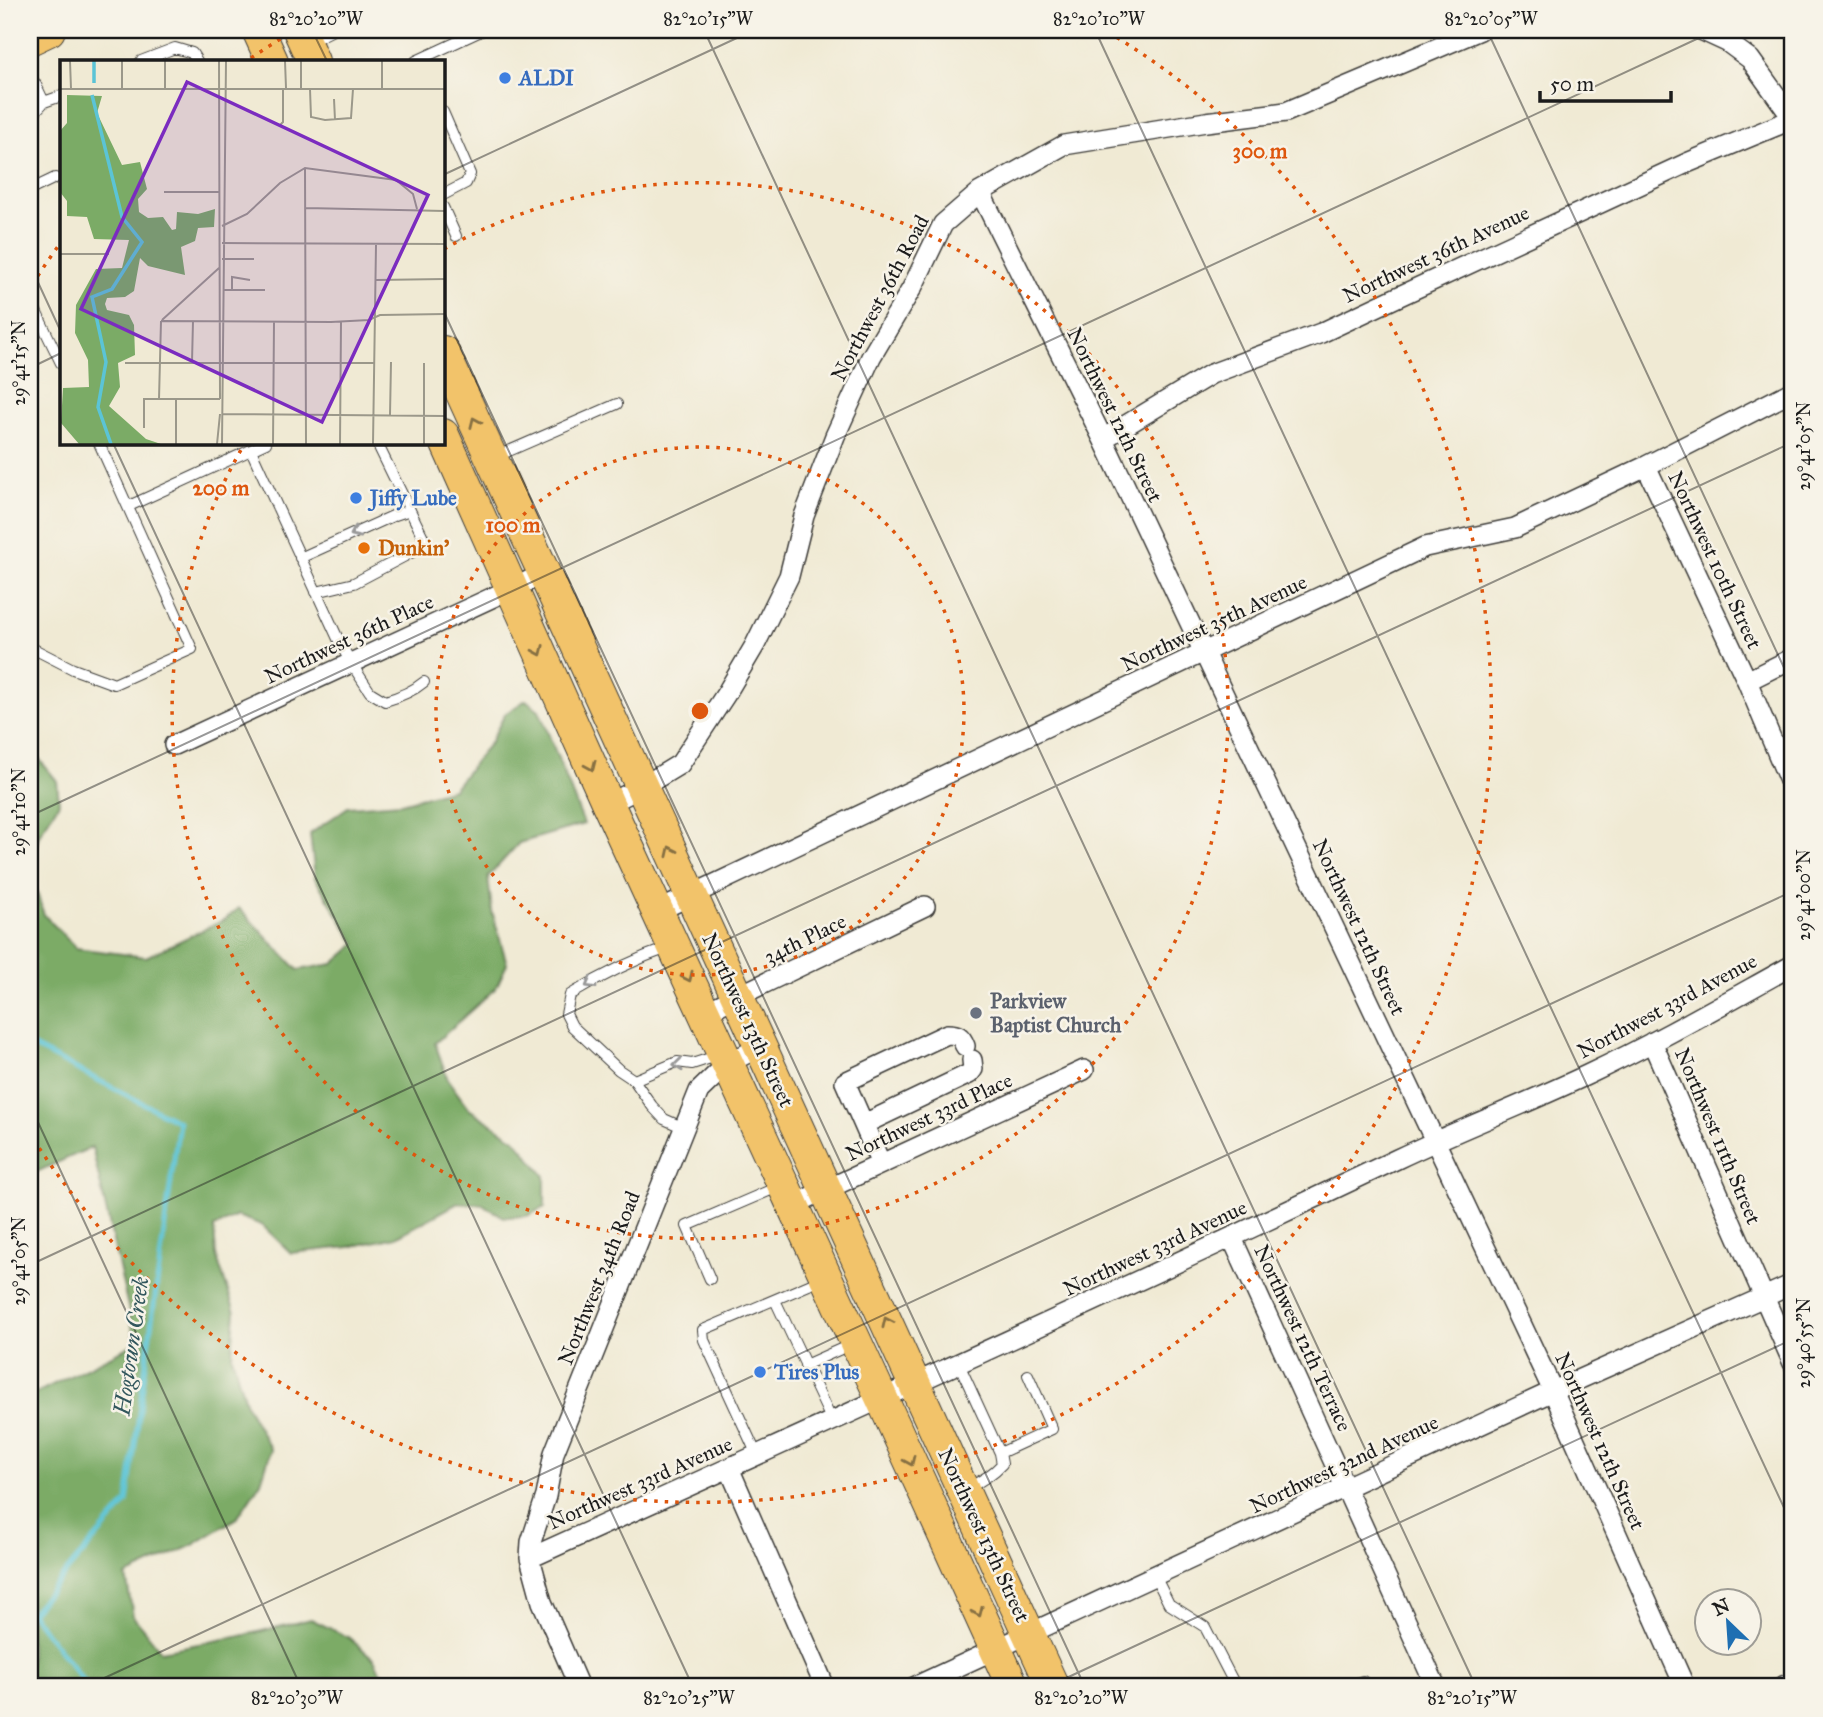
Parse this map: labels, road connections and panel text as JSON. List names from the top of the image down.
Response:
{
  "streets": {
    "main road": ["Northwest 13th Street"],
    "street": [
      "Northwest 36th Avenue",
      "Northwest 36th Road",
      "Northwest 12th Street",
      "Northwest 10th Street",
      "Northwest 35th Avenue",
      "Northwest 36th Place",
      "34th Place",
      "Northwest 33rd Avenue",
      "Northwest 33rd Place",
      "Northwest 11th Street",
      "Northwest 34th Road",
      "Northwest 12th Terrace",
      "Northwest 32nd Avenue"
    ]
  },
  "crossings": [
    ["Northwest 36th Avenue", "Northwest 12th Street"],
    ["Northwest 36th Road", "Northwest 12th Street"],
    ["Northwest 36th Road", "Northwest 13th Street"],
    ["Northwest 12th Street", "Northwest 35th Avenue"],
    ["Northwest 12th Street", "Northwest 33rd Avenue"],
    ["Northwest 12th Street", "Northwest 32nd Avenue"],
    ["Northwest 10th Street", "Northwest 35th Avenue"],
    ["Northwest 35th Avenue", "Northwest 13th Street"],
    ["Northwest 36th Place", "Northwest 13th Street"],
    ["34th Place", "Northwest 13th Street"],
    ["Northwest 33rd Avenue", "Northwest 13th Street"],
    ["Northwest 33rd Avenue", "Northwest 11th Street"],
    ["Northwest 33rd Avenue", "Northwest 34th Road"],
    ["Northwest 33rd Avenue", "Northwest 12th Terrace"],
    ["Northwest 13th Street", "Northwest 33rd Place"],
    ["Northwest 13th Street", "Northwest 34th Road"],
    ["Northwest 13th Street", "Northwest 32nd Avenue"],
    ["Northwest 11th Street", "Northwest 32nd Avenue"],
    ["Northwest 12th Terrace", "Northwest 32nd Avenue"]
  ],
  "water": ["Hogtown Creek"],
  "places": [
    "ALDI",
    "Jiffy Lube",
    "Dunkin'",
    "Parkview Baptist Church",
    "Tires Plus"
  ],
  "scale_bar": "50 m",
  "north": "top left",
  "coordinates": [
    "82°20'20\"W",
    "82°20'15\"W",
    "82°20'10\"W",
    "82°20'05\"W",
    "29°41'15\"N",
    "29°41'05\"N",
    "29°41'10\"N",
    "29°41'00\"N",
    "29°40'55\"N",
    "82°20'30\"W",
    "82°20'25\"W"
  ],
  "rings": ["300 m", "200 m", "100 m"]
}
